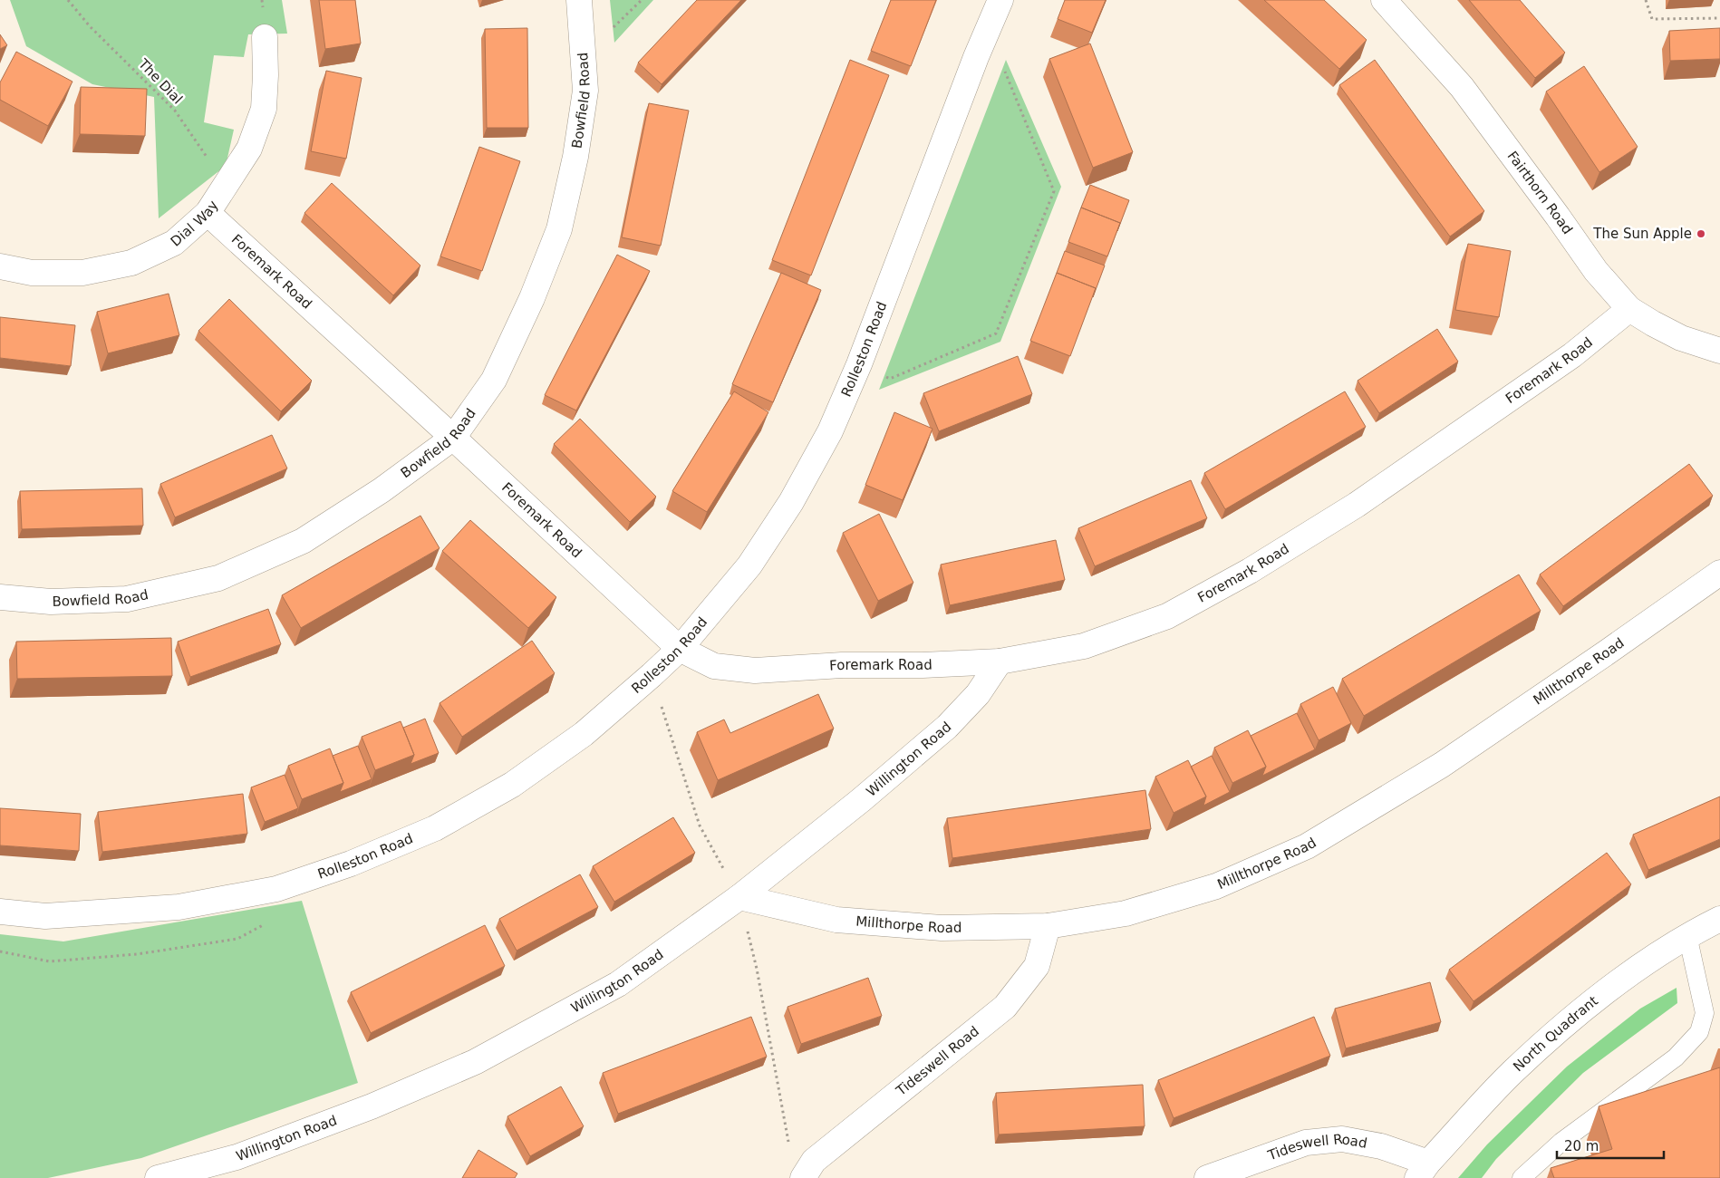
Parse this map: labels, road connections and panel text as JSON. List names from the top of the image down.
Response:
{
  "streets": {
    "street": [
      "Bowfield Road",
      "Fairthorn Road",
      "Dial Way",
      "Foremark Road",
      "Rolleston Road",
      "Millthorpe Road",
      "Willington Road",
      "North Quadrant",
      "Tideswell Road"
    ],
    "path": ["The Dial"]
  },
  "crossings": [
    ["The Dial", "Dial Way"],
    ["Bowfield Road", "Foremark Road"],
    ["Fairthorn Road", "Foremark Road"],
    ["Dial Way", "Foremark Road"],
    ["Foremark Road", "Rolleston Road"],
    ["Foremark Road", "Willington Road"],
    ["Millthorpe Road", "Willington Road"],
    ["Millthorpe Road", "Tideswell Road"],
    ["North Quadrant", "Tideswell Road"]
  ],
  "places": ["The Sun Apple"],
  "scale_bar": "20 m"
}
